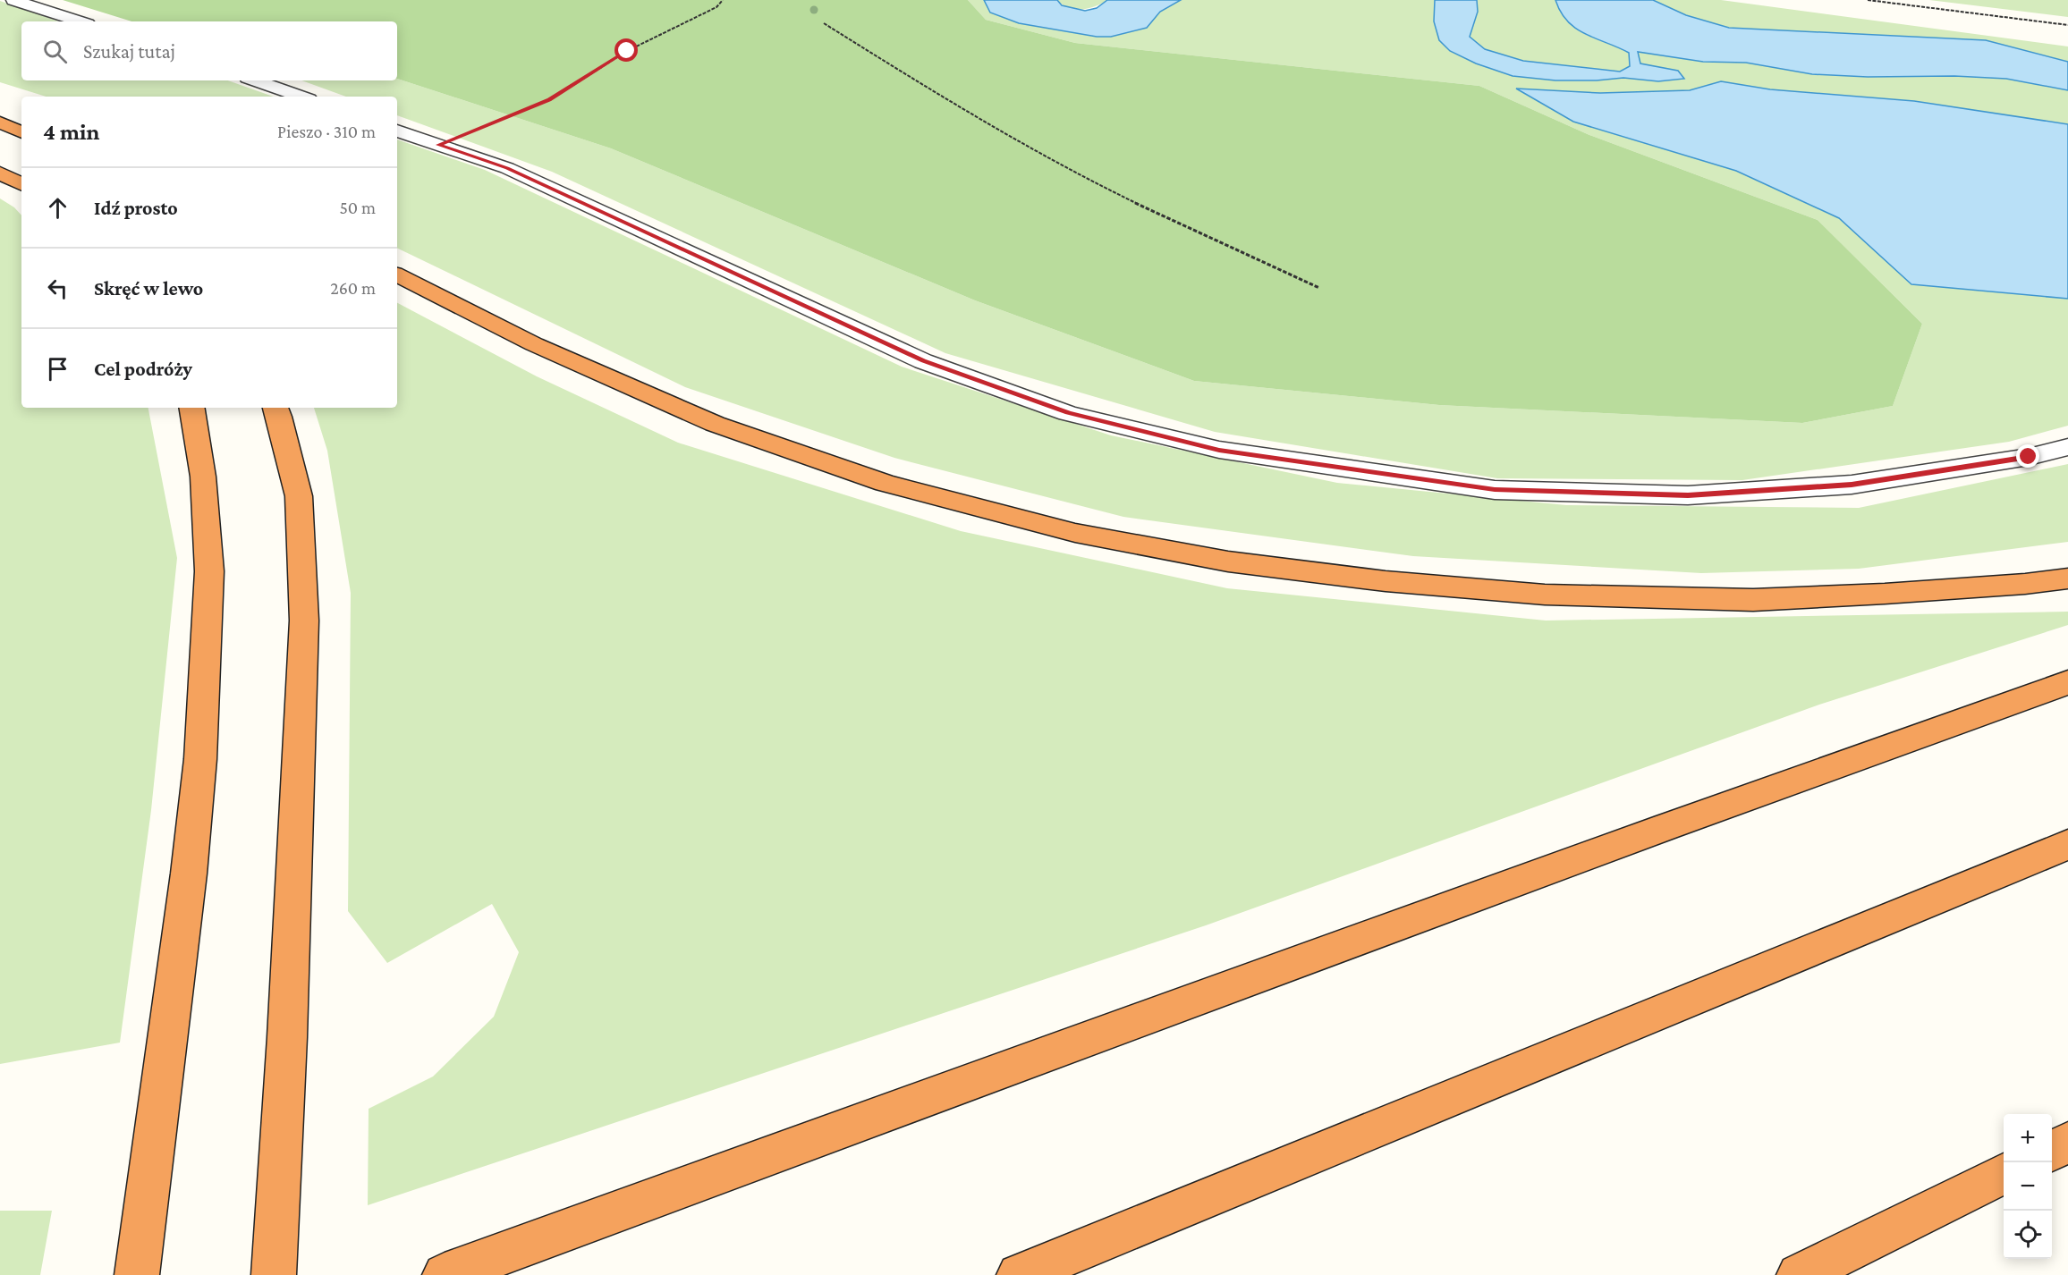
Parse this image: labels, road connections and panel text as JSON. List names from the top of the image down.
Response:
{
  "page": {
    "search": "Szukaj tutaj",
    "heading": ["4 min", "Pieszo · 310 m"],
    "list": [
      ["Idź prosto", "50 m"],
      ["Skręć w lewo", "260 m"],
      "Cel podróży"
    ],
    "map_buttons": ["+", "−"]
  }
}
